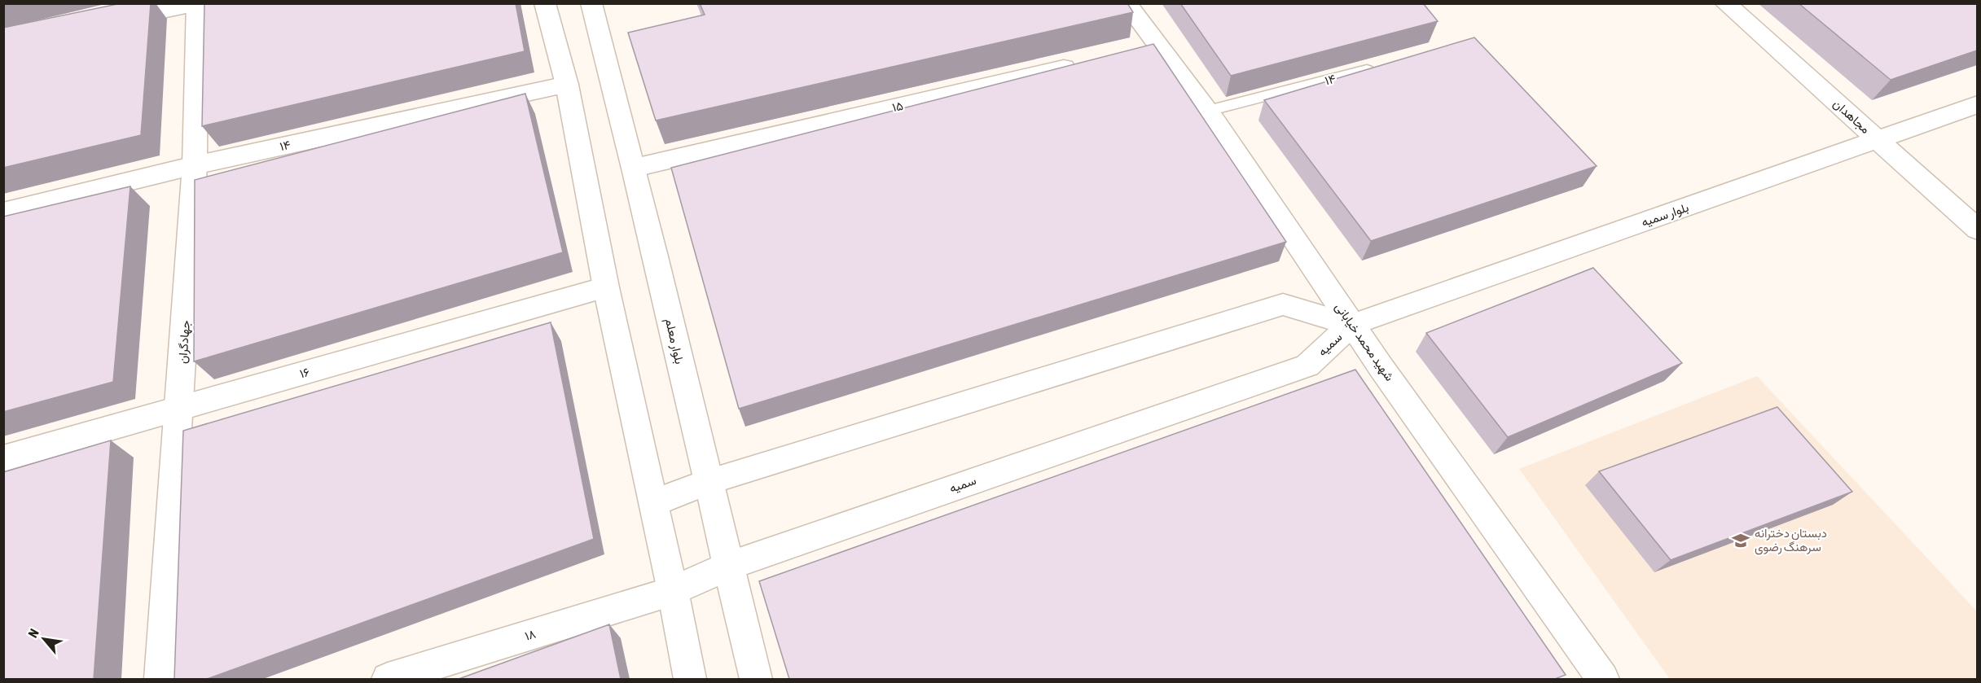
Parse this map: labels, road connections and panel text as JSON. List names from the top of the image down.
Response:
{
  "streets": {
    "street": [
      "۱۴",
      "۱۵",
      "مجاهدان",
      "بلوار سمیه",
      "بلوار معلم",
      "جهادگران",
      "شهید محمد خیابانی",
      "سمیه",
      "۱۶",
      "۱۸"
    ]
  },
  "crossings": [
    ["۱۴", "جهادگران"],
    ["۱۴", "شهید محمد خیابانی"],
    ["۱۵", "بلوار معلم"],
    ["مجاهدان", "بلوار سمیه"],
    ["بلوار سمیه", "شهید محمد خیابانی"],
    ["بلوار سمیه", "سمیه"],
    ["بلوار معلم", "سمیه"],
    ["جهادگران", "۱۶"],
    ["شهید محمد خیابانی", "سمیه"],
    ["سمیه", "۱۸"]
  ],
  "places": {
    "school or university": ["دبستان دخترانه سرهنگ رضوی"]
  },
  "north": "top left"
}
